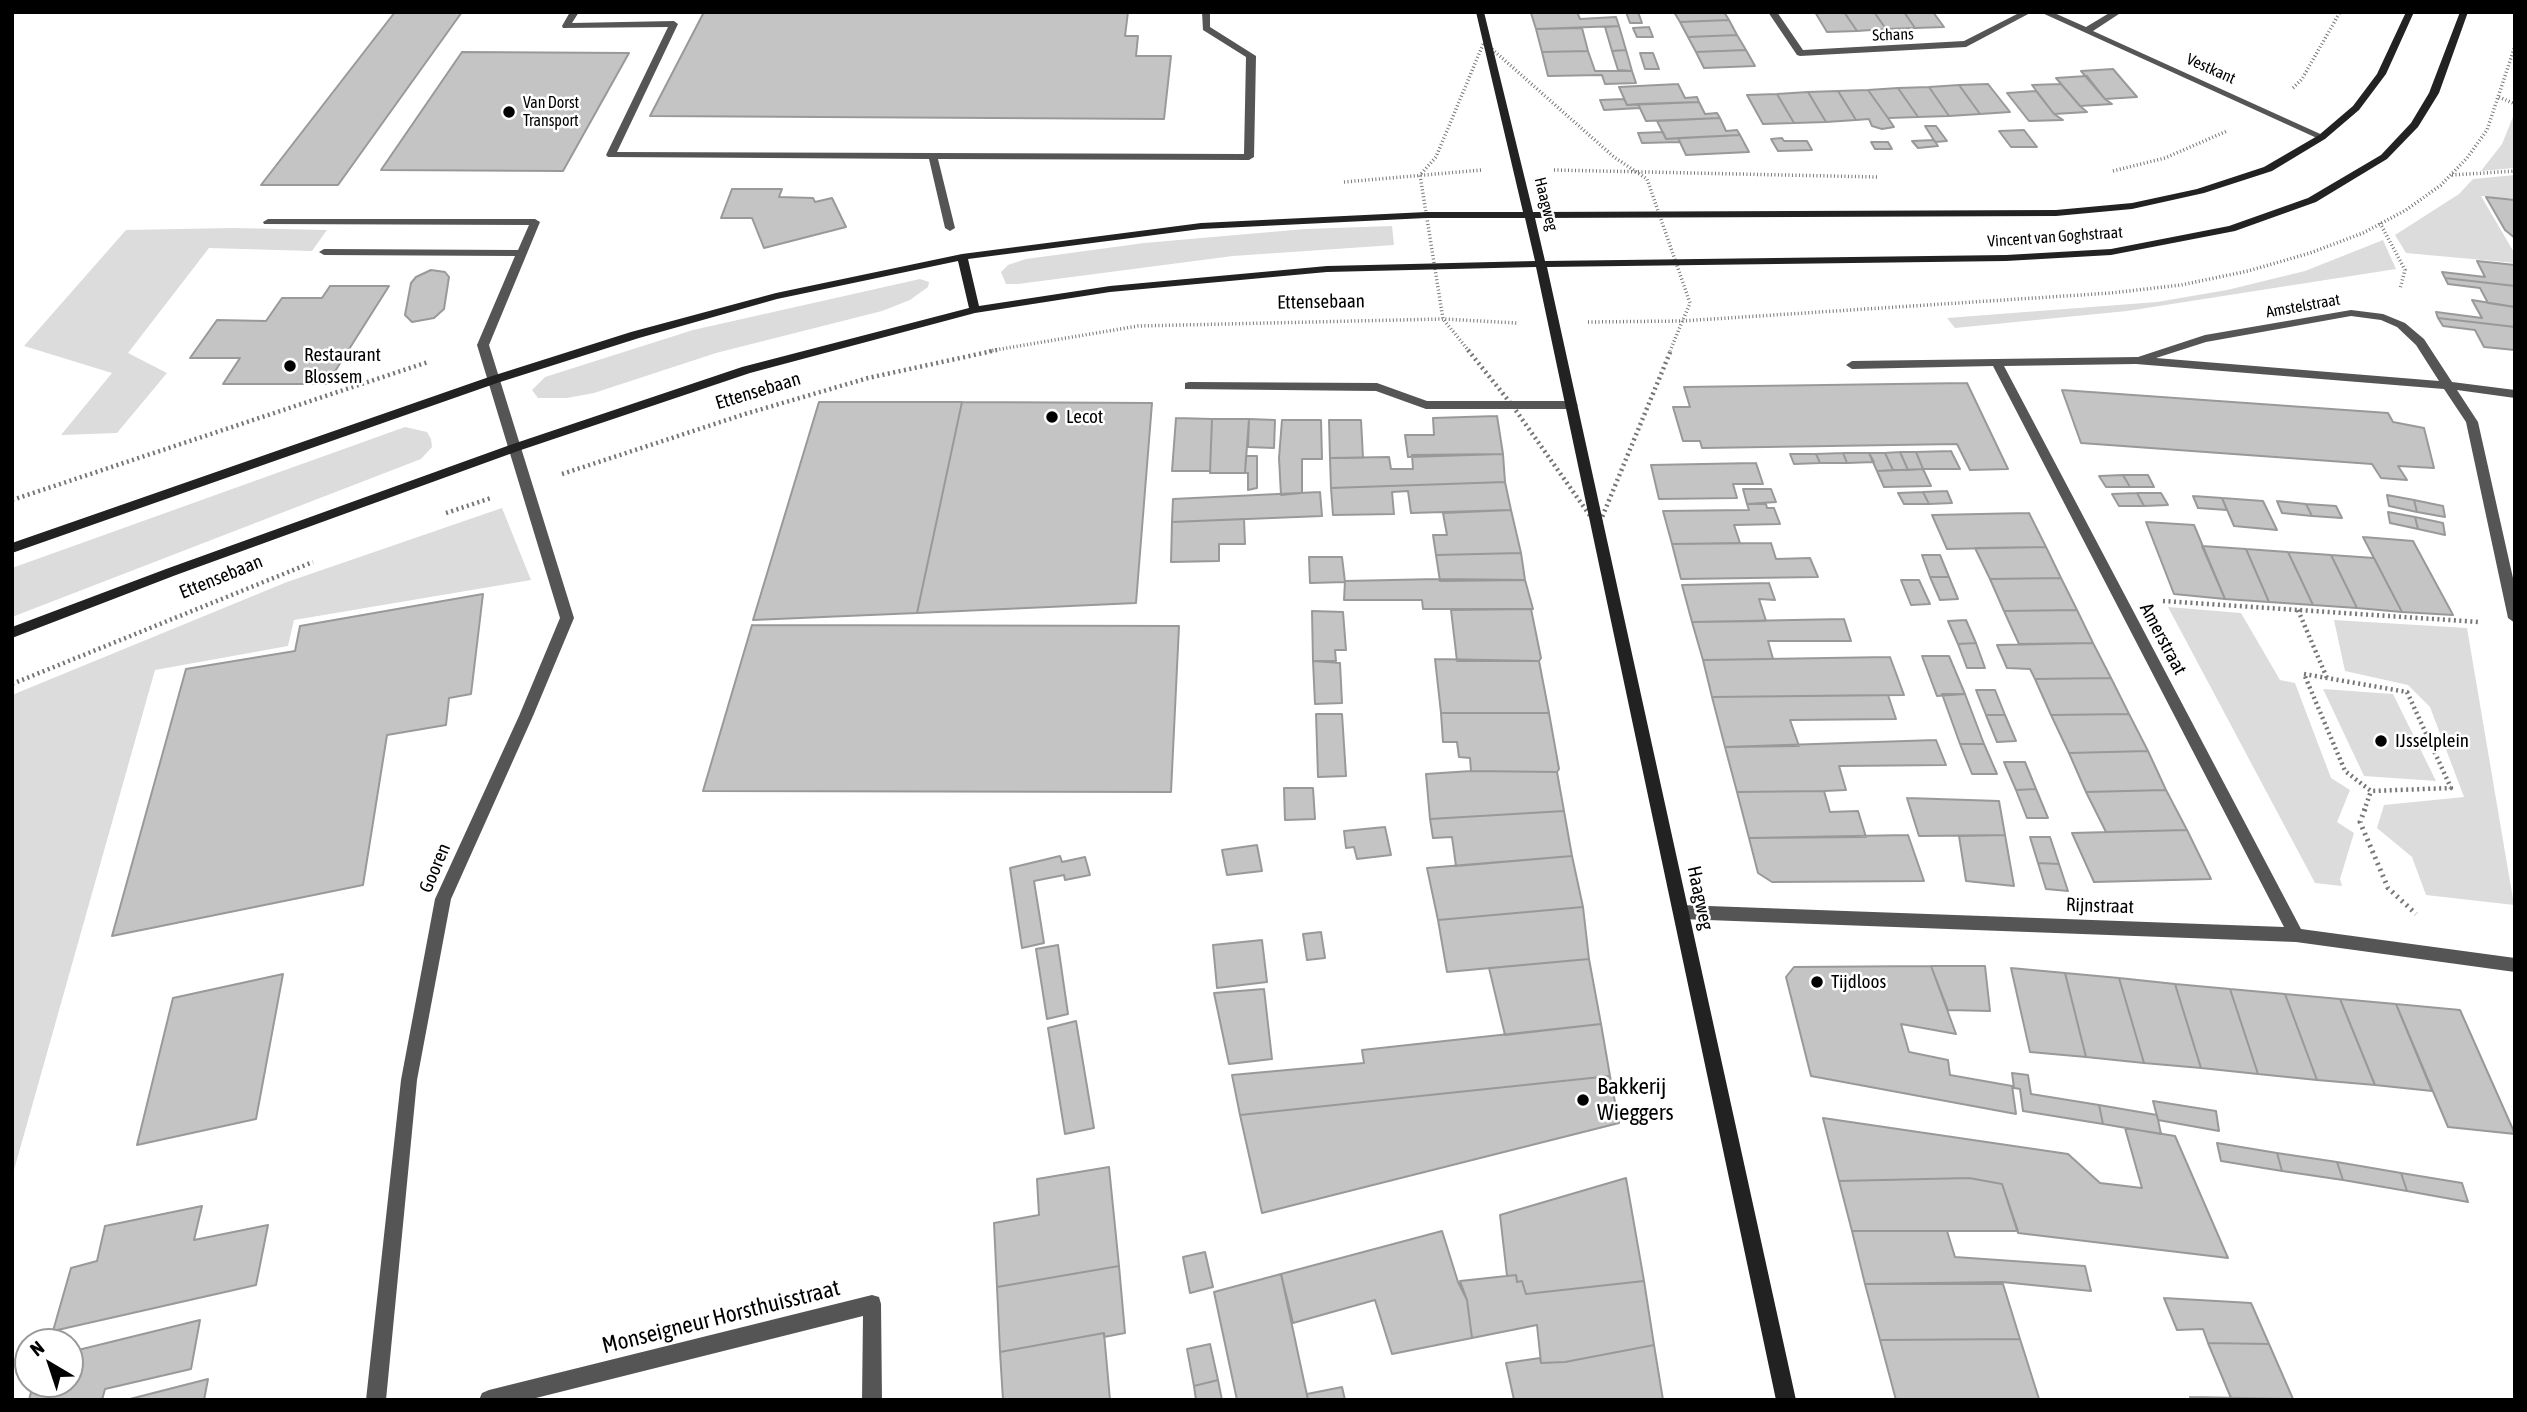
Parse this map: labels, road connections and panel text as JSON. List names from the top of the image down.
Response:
{
  "streets": {
    "main road": ["Haagweg", "Vincent van Goghstraat", "Ettensebaan"],
    "street": [
      "Schans",
      "Vestkant",
      "Amstelstraat",
      "Amerstraat",
      "Gooren",
      "Rijnstraat",
      "Monseigneur Horsthuisstraat"
    ]
  },
  "crossings": [
    ["Vestkant", "Vincent van Goghstraat"],
    ["Haagweg", "Vincent van Goghstraat"],
    ["Haagweg", "Ettensebaan"],
    ["Haagweg", "Rijnstraat"],
    ["Vincent van Goghstraat", "Ettensebaan"],
    ["Ettensebaan", "Gooren"],
    ["Amstelstraat", "Amerstraat"],
    ["Amerstraat", "Rijnstraat"]
  ],
  "places": [
    "Van Dorst Transport",
    "Restaurant Blossem",
    "Lecot",
    "IJsselplein",
    "Tijdloos",
    "Bakkerij Wieggers"
  ],
  "north": "top left"
}
